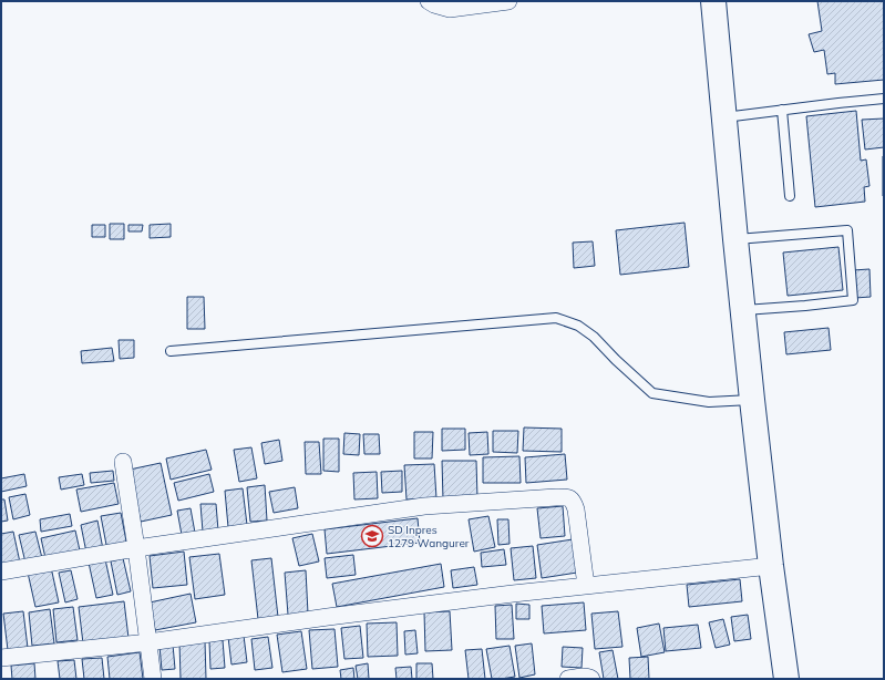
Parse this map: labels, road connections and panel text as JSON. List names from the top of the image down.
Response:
{
  "places": {
    "school or university": ["SD Inpres 1279 Wangurer"]
  }
}
